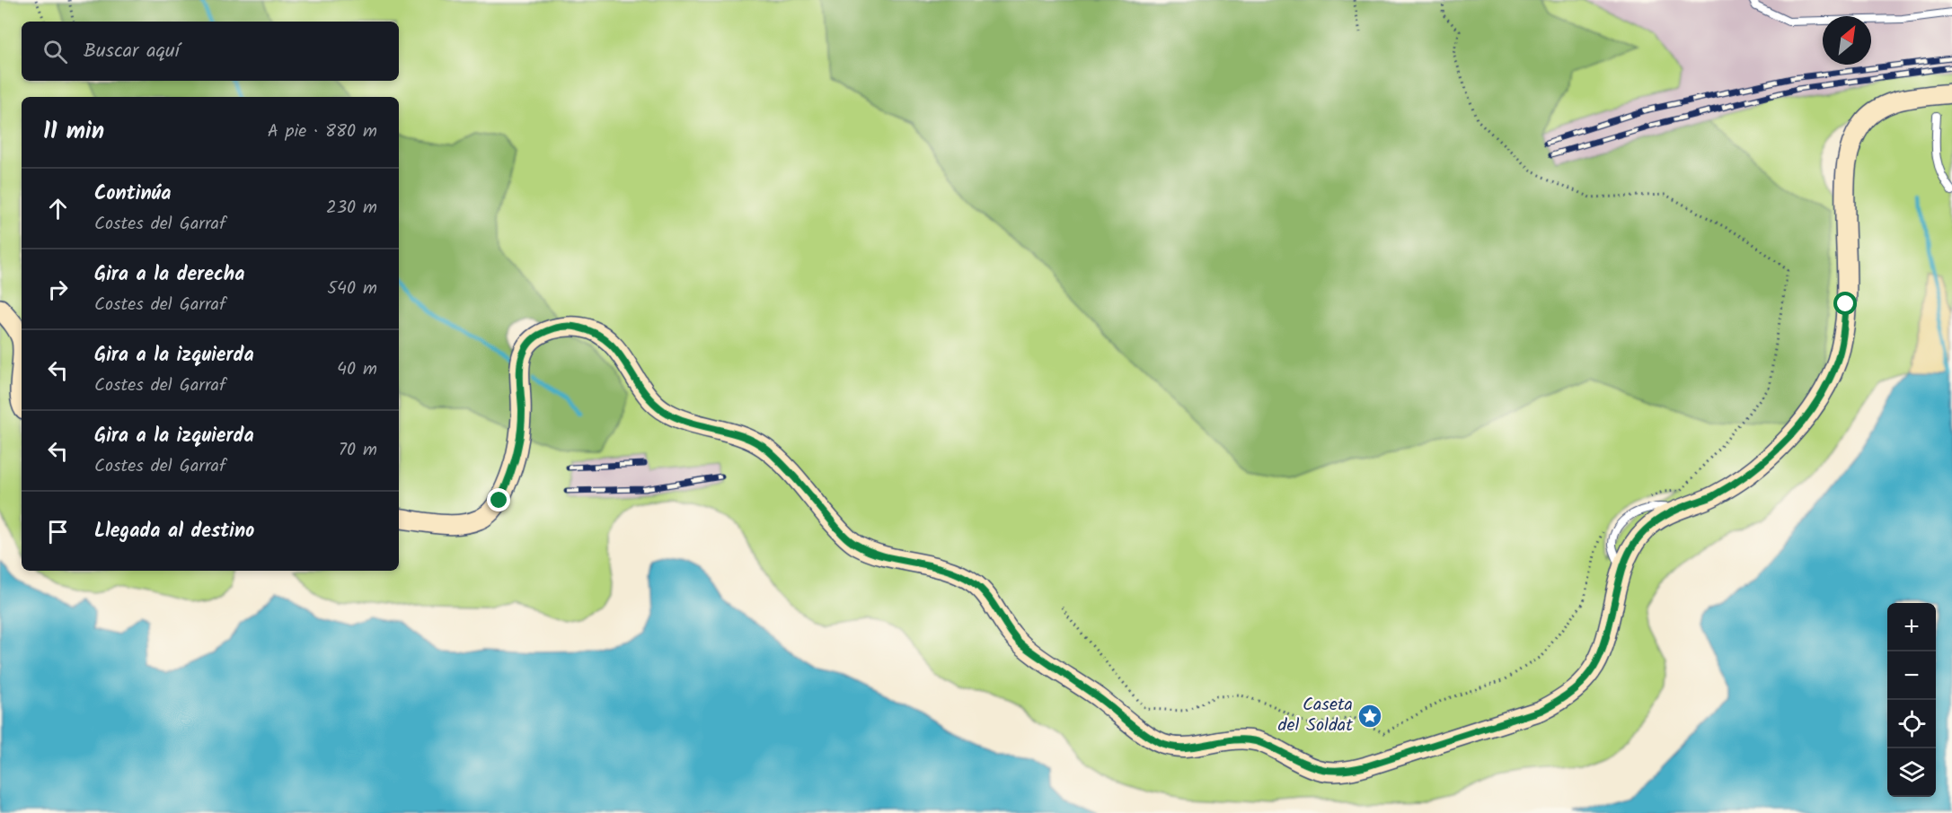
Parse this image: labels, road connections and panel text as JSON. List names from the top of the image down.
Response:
{
  "places": {
    "place": ["Caseta del Soldat"]
  },
  "north": "top right",
  "page": {
    "search": "Buscar aquí",
    "heading": ["11 min", "A pie · 880 m"],
    "list": [
      ["Continúa", "Costes del Garraf", "230 m"],
      ["Gira a la derecha", "Costes del Garraf", "540 m"],
      ["Gira a la izquierda", "Costes del Garraf", "40 m"],
      ["Gira a la izquierda", "Costes del Garraf", "70 m"],
      "Llegada al destino"
    ],
    "map_buttons": ["+", "−"]
  }
}
